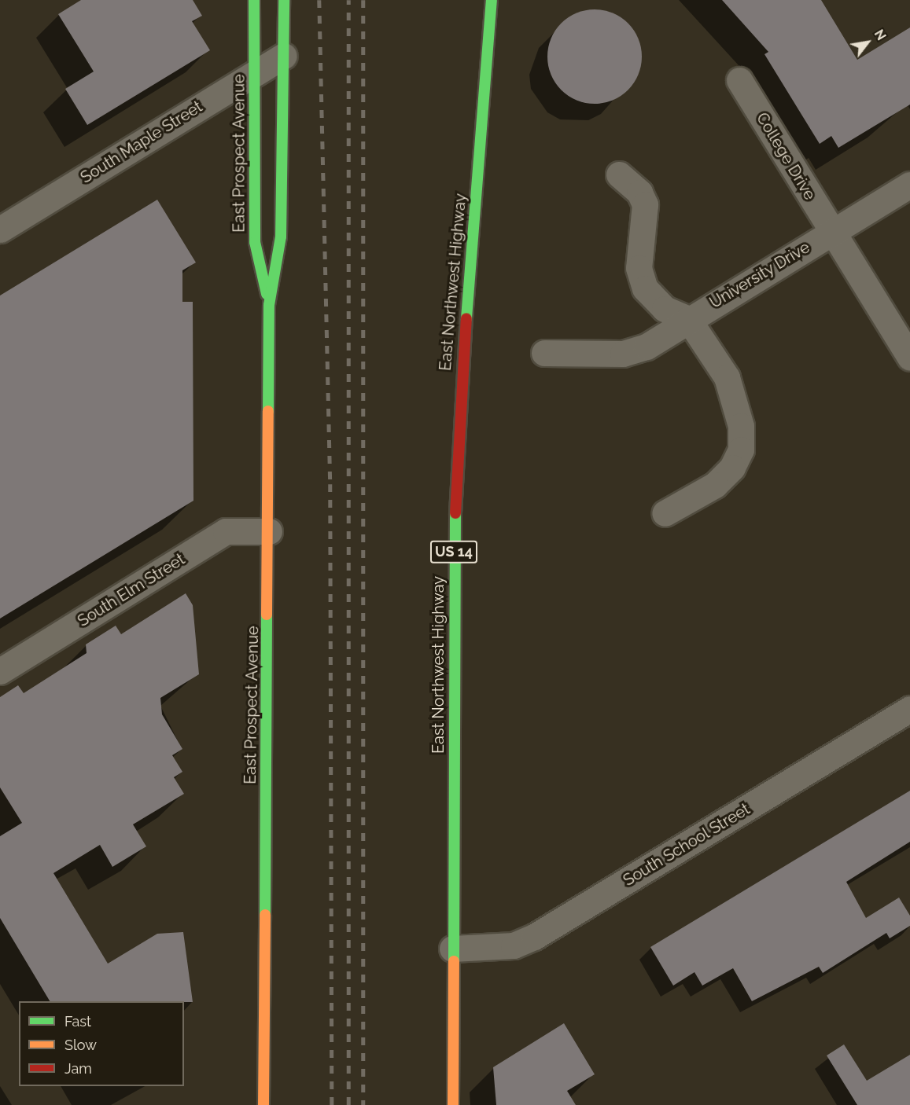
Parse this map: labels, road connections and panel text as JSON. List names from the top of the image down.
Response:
{
  "streets": {
    "street": [
      "South Maple Street",
      "East Prospect Avenue",
      "College Drive",
      "University Drive",
      "East Northwest Highway",
      "US 14",
      "South Elm Street",
      "South School Street"
    ]
  },
  "crossings": [
    ["South Maple Street", "East Prospect Avenue"],
    ["East Prospect Avenue", "South Elm Street"],
    ["College Drive", "University Drive"],
    ["East Northwest Highway", "South School Street"]
  ],
  "legend": ["Fast", "Slow", "Jam"],
  "north": "top right"
}
